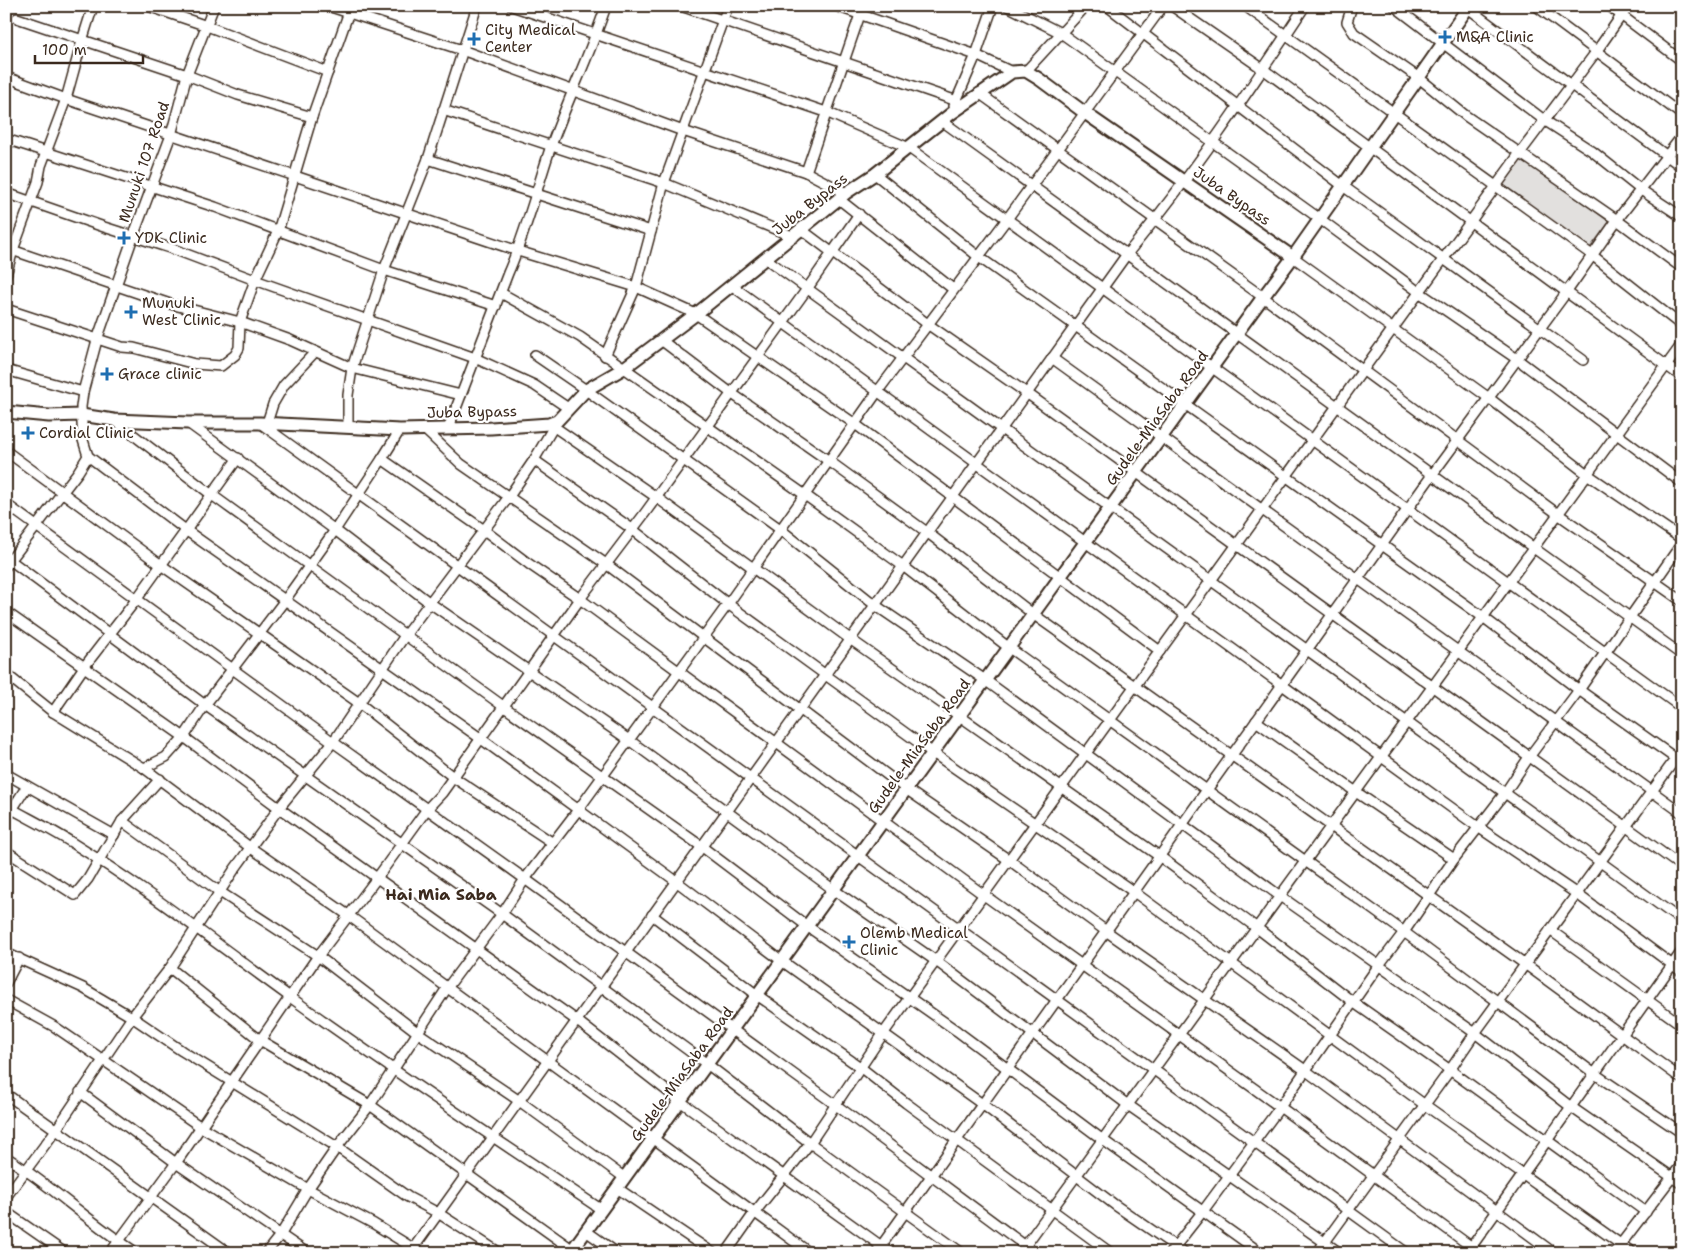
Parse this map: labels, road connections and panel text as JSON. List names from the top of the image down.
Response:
{
  "streets": {
    "main road": ["Juba Bypass", "Gudele-MiaSaba Road"],
    "street": ["Munuki 107 Road"]
  },
  "crossings": [
    ["Munuki 107 Road", "Juba Bypass"],
    ["Juba Bypass", "Gudele-MiaSaba Road"]
  ],
  "districts": ["Hai Mia Saba"],
  "places": {
    "health": [
      "M&A Clinic",
      "City Medical Center",
      "YDK Clinic",
      "Munuki West Clinic",
      "Grace clinic",
      "Cordial Clinic",
      "Olemb Medical Clinic"
    ]
  },
  "scale_bar": "100 m"
}
